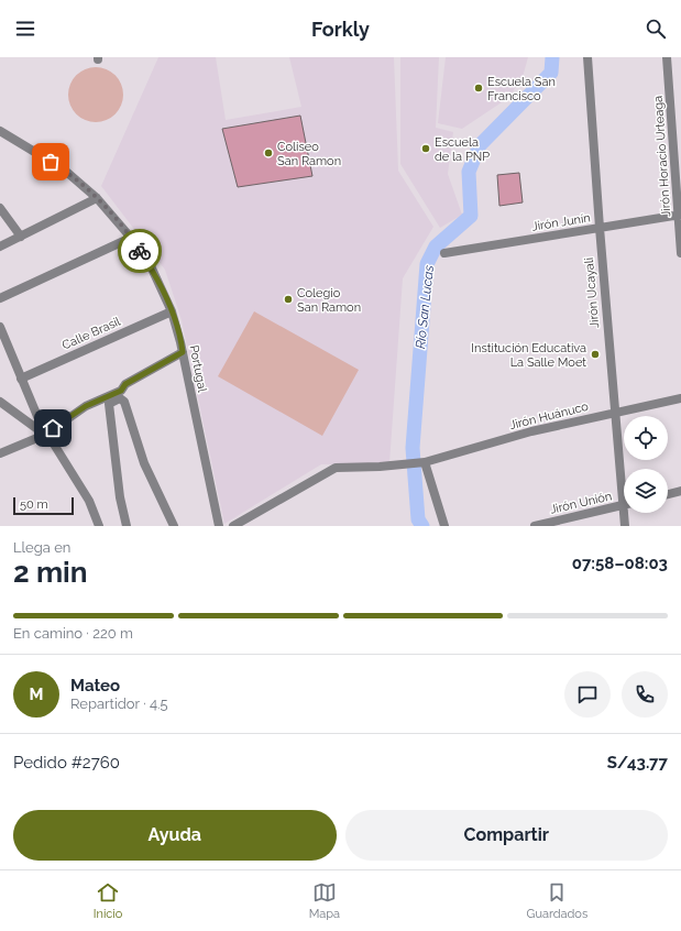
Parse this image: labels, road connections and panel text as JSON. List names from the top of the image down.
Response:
{
  "streets": {
    "street": [
      "Jirón Horacio Urteaga",
      "Jirón Junín",
      "Jirón Ucayali",
      "Calle Brasil",
      "Portugal",
      "Jirón Huánuco",
      "Jirón Unión"
    ]
  },
  "crossings": [
    ["Jirón Horacio Urteaga", "Jirón Junín"],
    ["Jirón Junín", "Jirón Ucayali"],
    ["Jirón Ucayali", "Jirón Huánuco"],
    ["Jirón Ucayali", "Jirón Unión"],
    ["Calle Brasil", "Portugal"]
  ],
  "water": ["Río San Lucas"],
  "places": [
    "Escuela San Francisco",
    "Escuela de la PNP",
    "Coliseo San Ramon",
    "Colegio San Ramon",
    "Institución Educativa La Salle Moet"
  ],
  "scale_bar": "50 m",
  "page": {
    "header": "Forkly",
    "scale": "50 m",
    "heading": ["2 min", "Llega en", "07:58–08:03"],
    "panel": [
      "Mateo",
      "Repartidor · 4.5",
      "Pedido #2760",
      "S/43.77"
    ],
    "bar": "En camino · 220 m",
    "round": "M",
    "buttons": ["Ayuda", "Compartir"],
    "tabs": ["Inicio", "Mapa", "Guardados"]
  }
}
